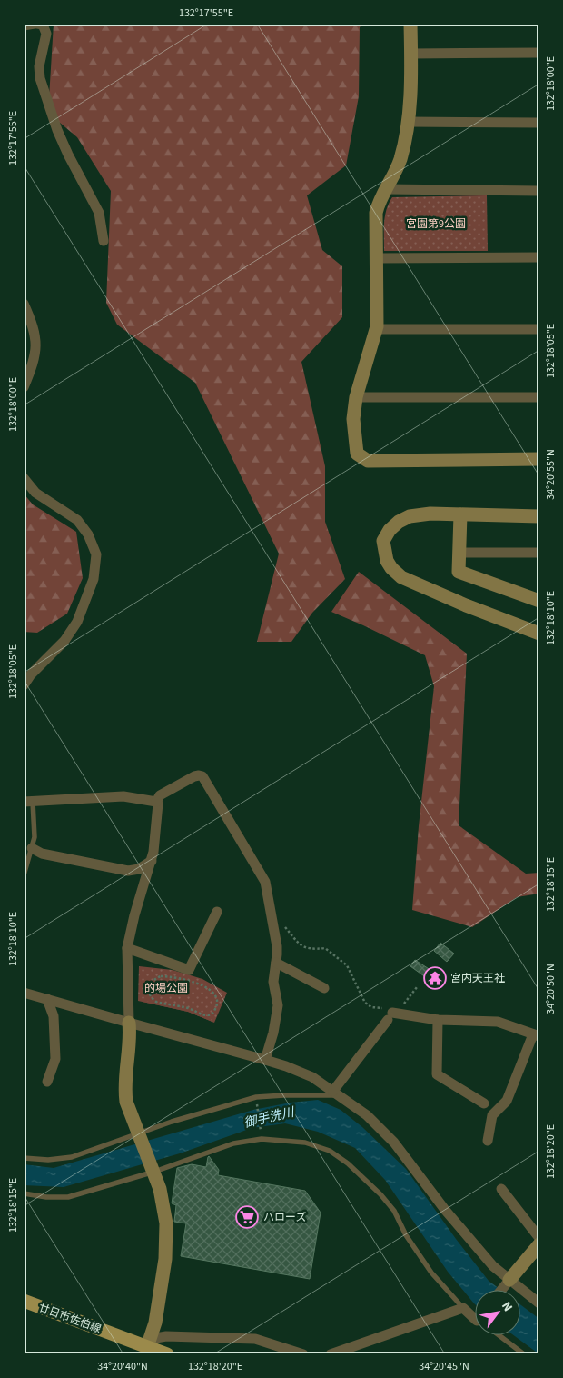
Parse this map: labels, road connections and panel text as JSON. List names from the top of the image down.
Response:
{
  "streets": {
    "main road": ["廿日市佐伯線"]
  },
  "water": ["御手洗川"],
  "parks": ["宮園第9公園", "的場公園"],
  "places": {
    "temple": ["宮内天王社"],
    "supermarket": ["ハローズ"]
  },
  "north": "top right",
  "coordinates": [
    "132°17'55\"E",
    "132°18'00\"E",
    "132°18'05\"E",
    "34°20'55\"N",
    "132°18'10\"E",
    "132°18'15\"E",
    "34°20'50\"N",
    "132°18'20\"E",
    "34°20'40\"N",
    "34°20'45\"N"
  ]
}
